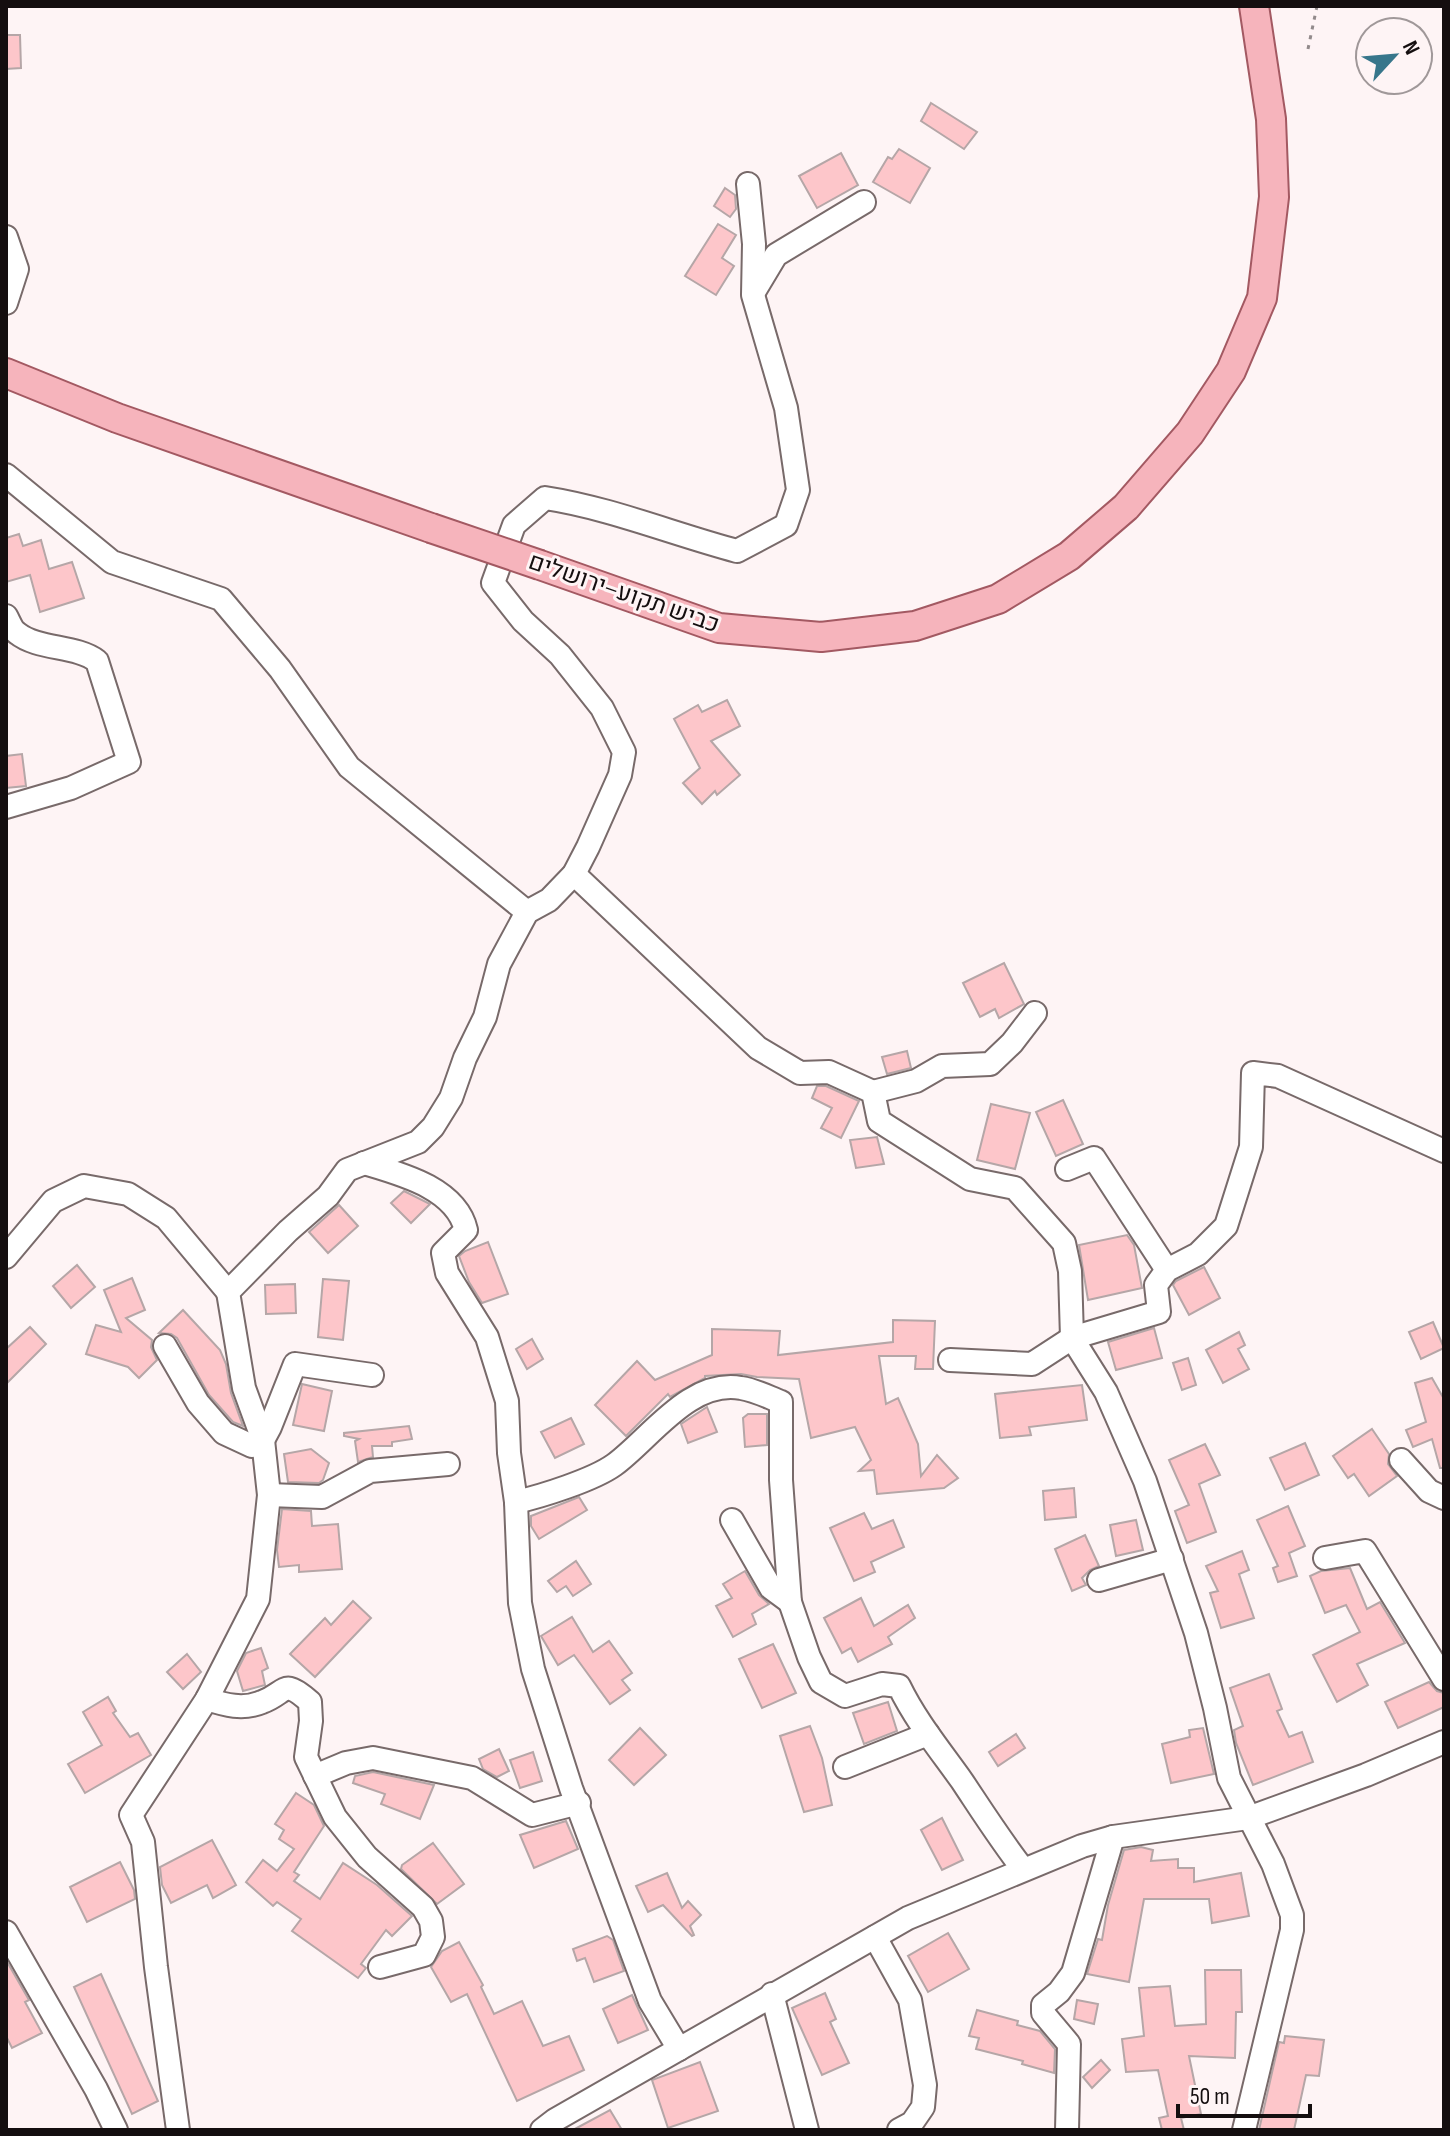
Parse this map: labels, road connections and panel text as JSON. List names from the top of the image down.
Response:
{
  "streets": {
    "main road": ["כביש תקוע–ירושלים"]
  },
  "scale_bar": "50 m",
  "north": "top right"
}
